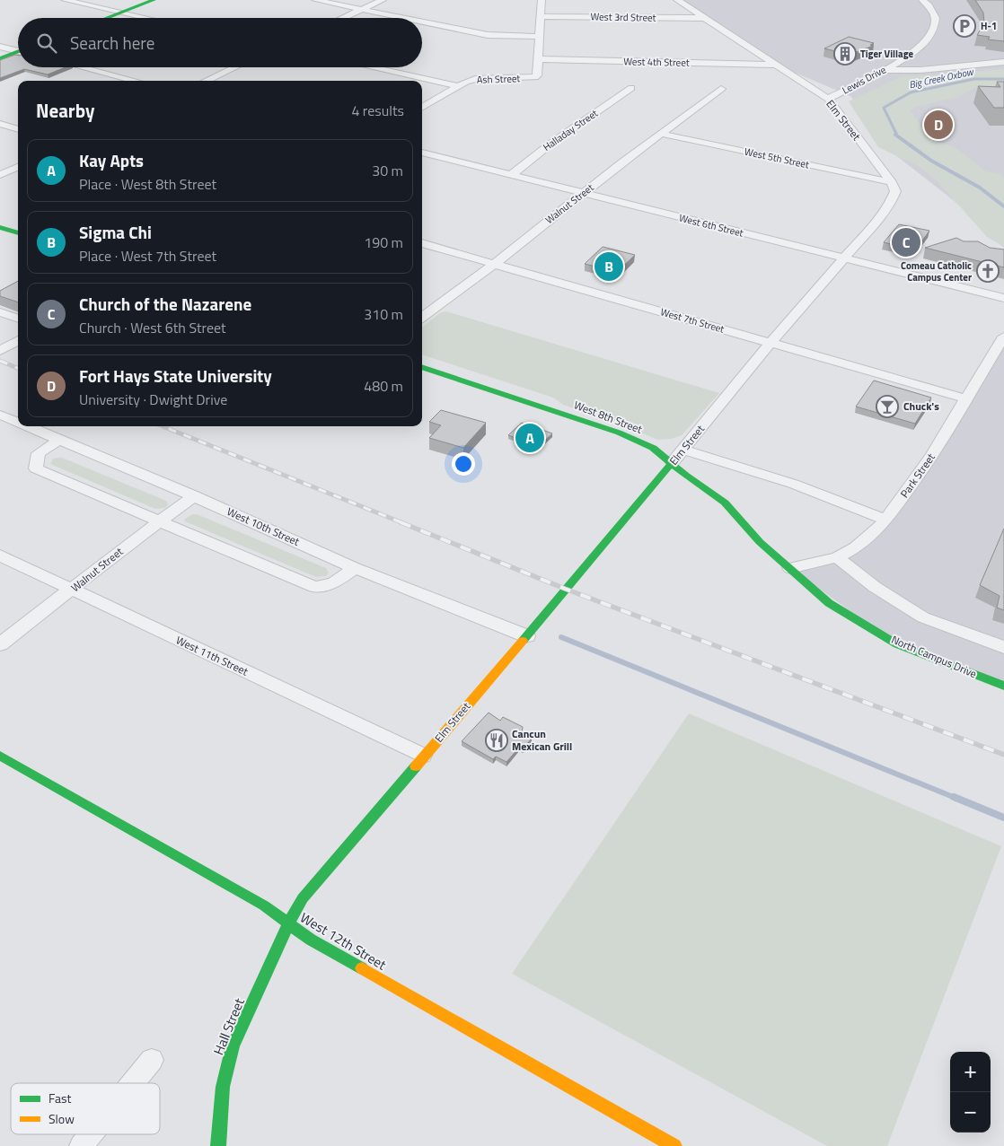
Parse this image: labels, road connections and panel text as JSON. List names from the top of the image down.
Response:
{
  "streets": {
    "street": [
      "West 3rd Street",
      "West 4th Street",
      "Ash Street",
      "Lewis Drive",
      "Elm Street",
      "Halladay Street",
      "West 5th Street",
      "Walnut Street",
      "West 6th Street",
      "West 7th Street",
      "West 8th Street",
      "Park Street",
      "West 10th Street",
      "West 11th Street",
      "North Campus Drive",
      "West 12th Street",
      "Hall Street"
    ]
  },
  "crossings": [
    ["West 3rd Street", "Ash Street"],
    ["West 3rd Street", "Elm Street"],
    ["West 4th Street", "Ash Street"],
    ["West 4th Street", "Elm Street"],
    ["Lewis Drive", "Elm Street"],
    ["Elm Street", "West 5th Street"],
    ["Elm Street", "West 6th Street"],
    ["Elm Street", "West 7th Street"],
    ["Elm Street", "West 8th Street"],
    ["Elm Street", "West 10th Street"],
    ["Elm Street", "West 11th Street"],
    ["Elm Street", "West 12th Street"],
    ["Elm Street", "Hall Street"],
    ["Halladay Street", "West 6th Street"],
    ["West 5th Street", "Walnut Street"],
    ["Walnut Street", "West 6th Street"],
    ["Walnut Street", "West 7th Street"],
    ["Walnut Street", "West 10th Street"],
    ["Walnut Street", "West 11th Street"],
    ["West 7th Street", "Park Street"],
    ["West 8th Street", "North Campus Drive"],
    ["Park Street", "North Campus Drive"],
    ["West 12th Street", "Hall Street"]
  ],
  "water": ["Big Creek Oxbow"],
  "places": {
    "parking": ["H-1"],
    "building": ["Tiger Village"],
    "church": ["Comeau Catholic Campus Center"],
    "bar": ["Chuck's"],
    "restaurant": ["Cancun Mexican Grill"]
  },
  "legend": ["Fast", "Slow"],
  "page": {
    "search": "Search here",
    "heading": ["Nearby", "4 results"],
    "pins": [
      "D",
      "C",
      "B",
      "A"
    ],
    "list": [
      {
        "mark": "A",
        "name": "Kay Apts",
        "note": "Place · West 8th Street",
        "value": "30 m"
      },
      {
        "mark": "B",
        "name": "Sigma Chi",
        "note": "Place · West 7th Street",
        "value": "190 m"
      },
      {
        "mark": "C",
        "name": "Church of the Nazarene",
        "note": "Church · West 6th Street",
        "value": "310 m"
      },
      {
        "mark": "D",
        "name": "Fort Hays State University",
        "note": "University · Dwight Drive",
        "value": "480 m"
      }
    ],
    "map_buttons": ["+", "−"]
  }
}
